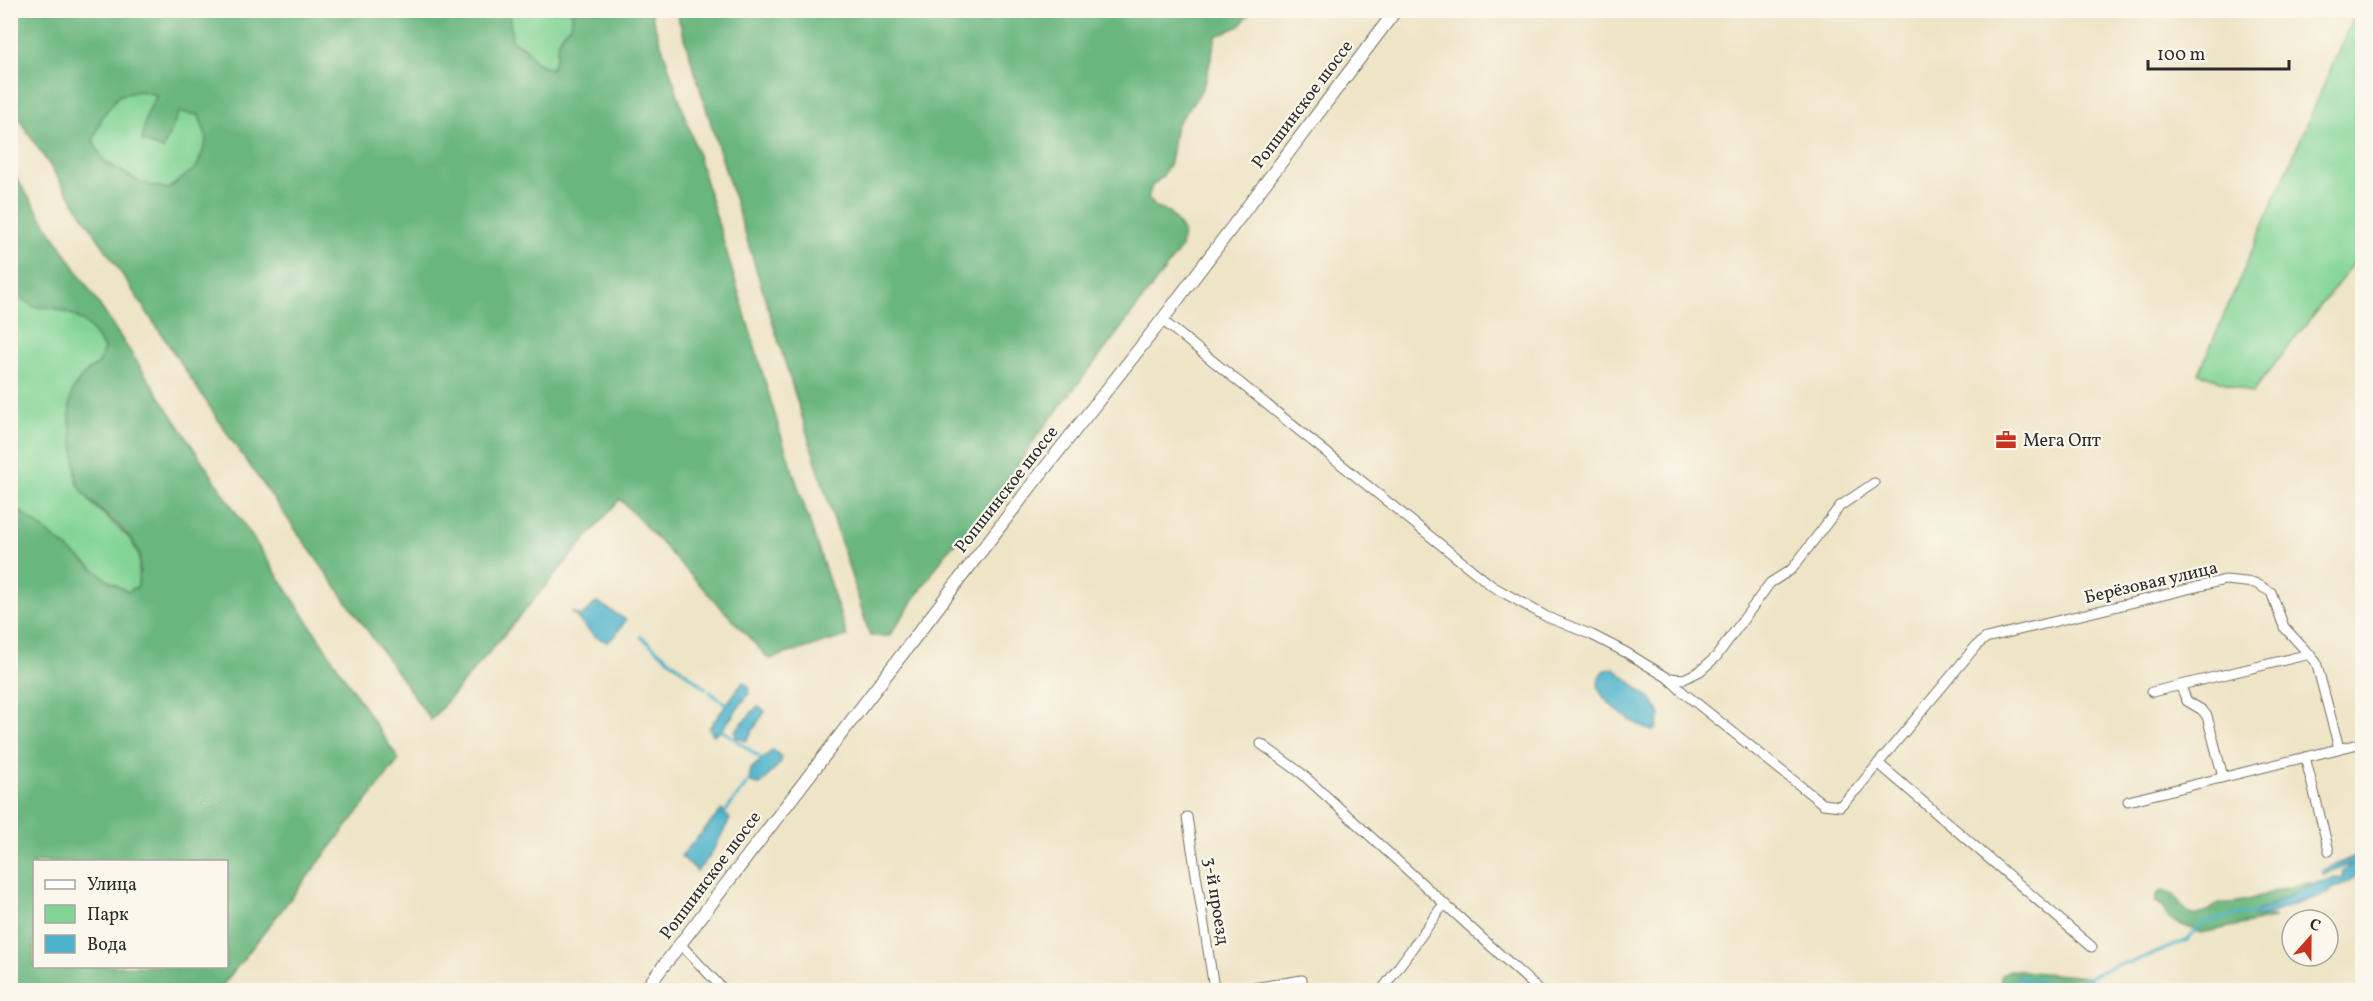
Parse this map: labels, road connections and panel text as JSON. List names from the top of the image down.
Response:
{
  "streets": {
    "main road": ["Ропшинское шоссе"],
    "street": ["Берёзовая улица", "3-й проезд"]
  },
  "places": {
    "office": ["Мега Опт"]
  },
  "legend": ["Улица", "Парк", "Вода"],
  "scale_bar": "100 m",
  "north": "top"
}
